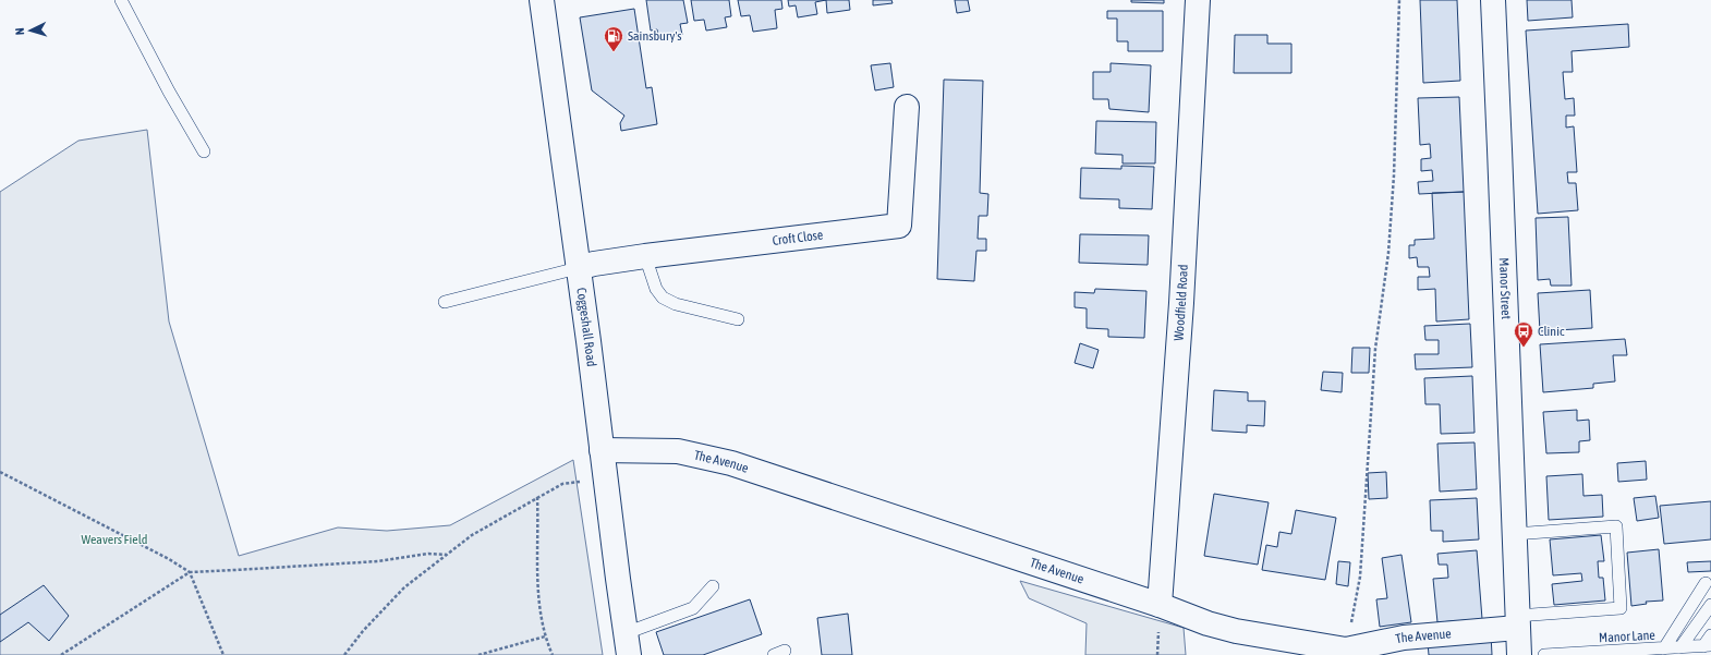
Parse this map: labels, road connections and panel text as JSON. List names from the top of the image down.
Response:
{
  "streets": {
    "street": [
      "Croft Close",
      "Manor Street",
      "Woodfield Road",
      "Coggeshall Road",
      "The Avenue"
    ],
    "lane": ["Manor Lane"]
  },
  "crossings": [
    ["Croft Close", "Coggeshall Road"],
    ["Manor Street", "The Avenue"],
    ["Woodfield Road", "The Avenue"],
    ["Coggeshall Road", "The Avenue"]
  ],
  "parks": ["Weavers Field"],
  "places": {
    "fuel station": ["Sainsbury's"],
    "bus stop": ["Clinic"]
  },
  "north": "left"
}
